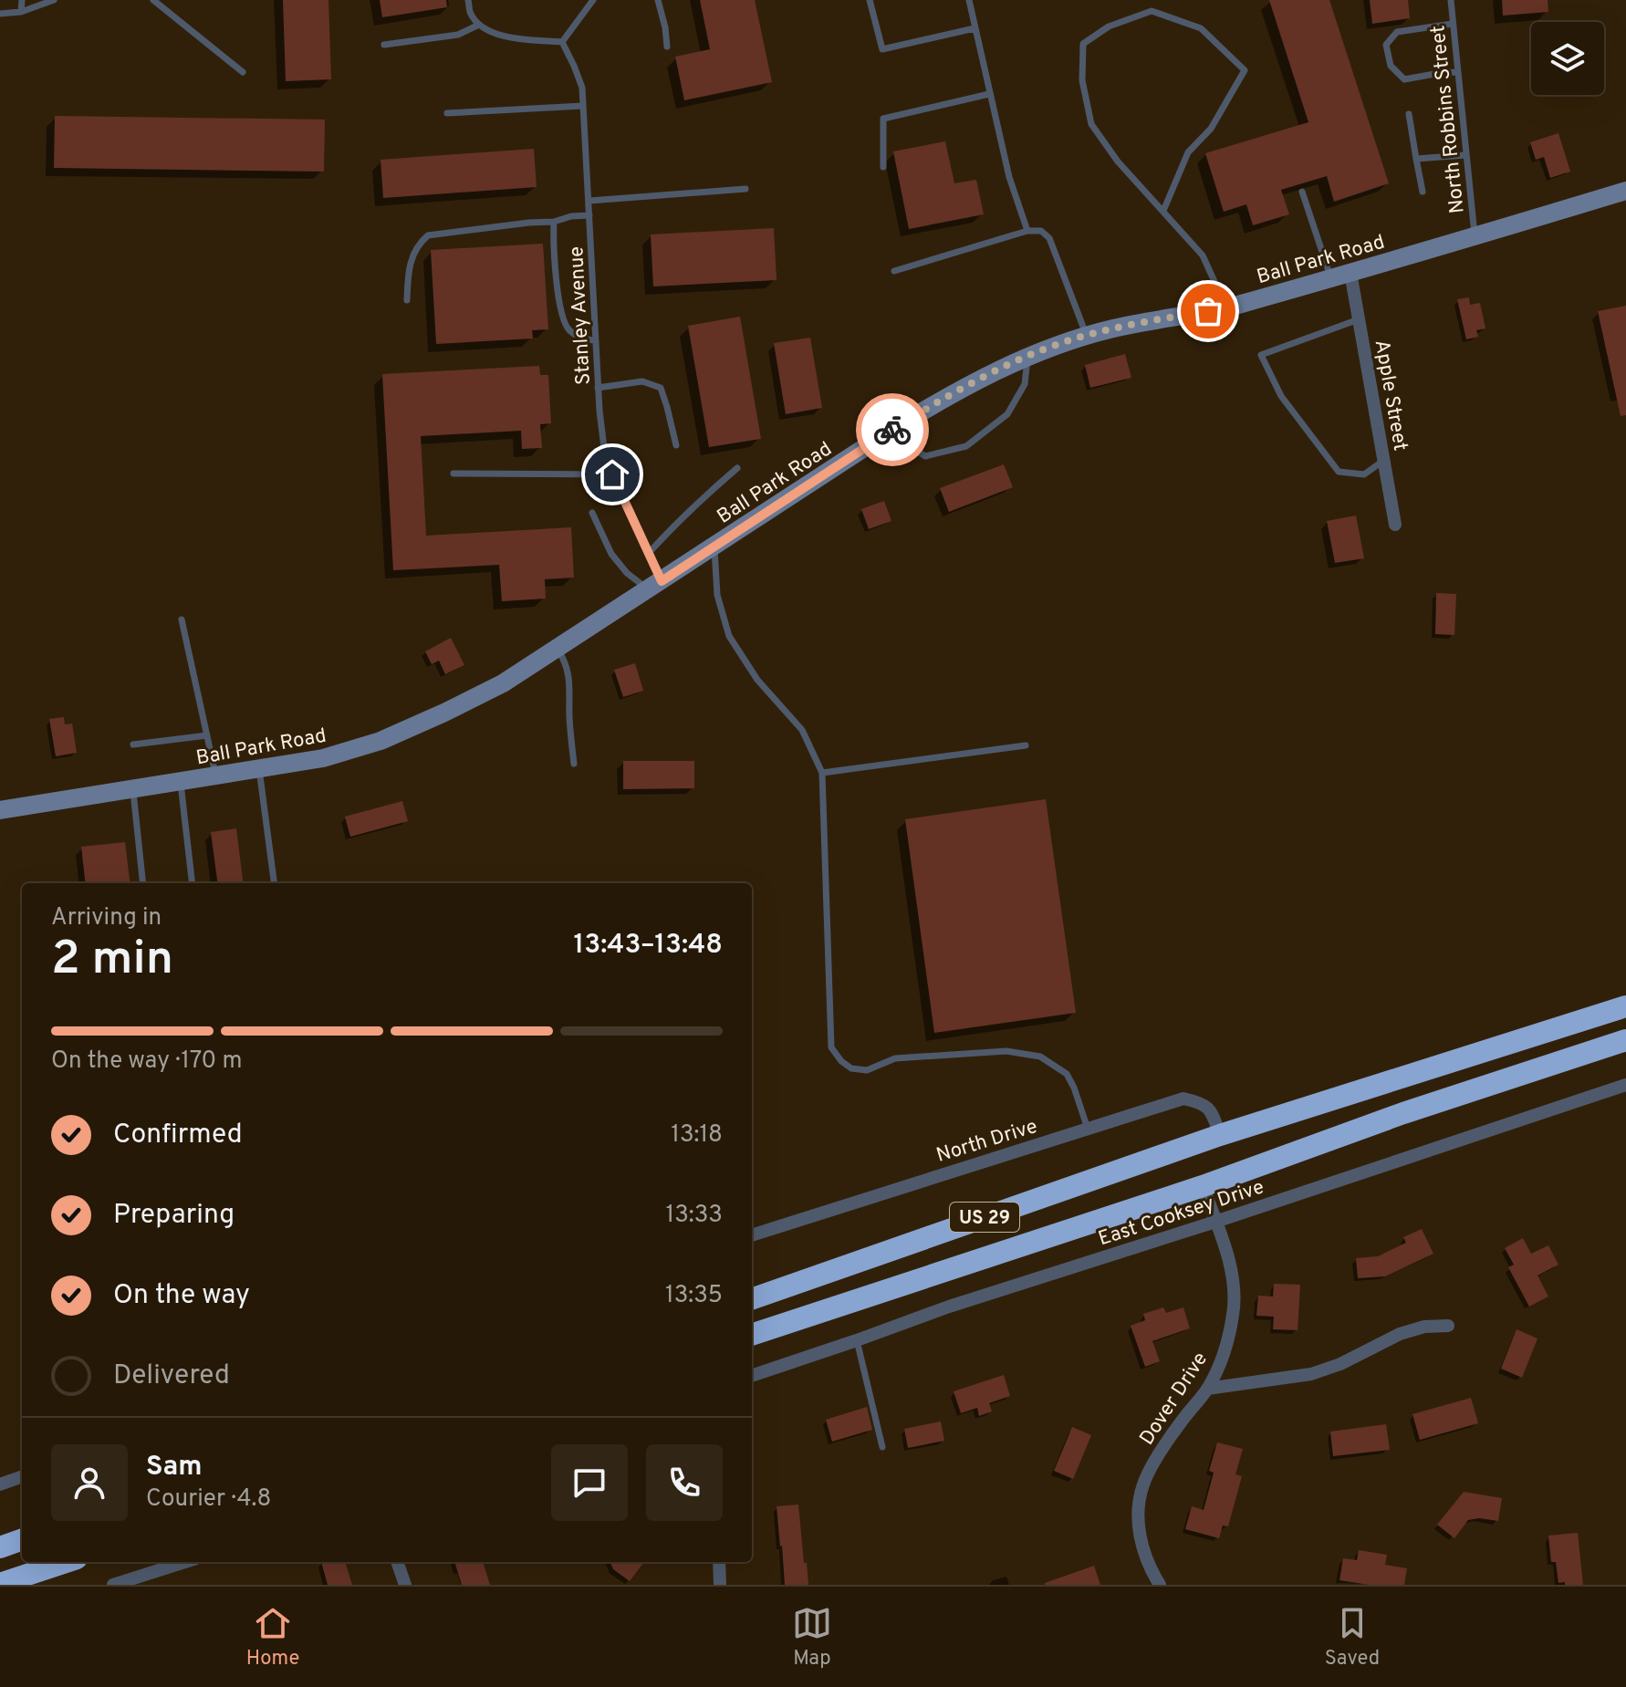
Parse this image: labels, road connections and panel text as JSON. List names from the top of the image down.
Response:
{
  "streets": {
    "highway": ["US 29"],
    "street": [
      "Ball Park Road",
      "Apple Street",
      "North Drive",
      "East Cooksey Drive",
      "Dover Drive"
    ],
    "lane": ["North Robbins Street", "Stanley Avenue"]
  },
  "crossings": [
    ["North Robbins Street", "Ball Park Road"],
    ["Ball Park Road", "Stanley Avenue"],
    ["Ball Park Road", "Apple Street"],
    ["North Drive", "US 29"],
    ["East Cooksey Drive", "Dover Drive"],
    ["US 29", "Dover Drive"]
  ],
  "page": {
    "heading": ["2 min", "Arriving in", "13:43–13:48"],
    "panel": ["Sam", "Courier · 4.8"],
    "bar": "On the way · 170 m",
    "list": [
      ["Confirmed", "13:18"],
      ["Preparing", "13:33"],
      ["On the way", "13:35"],
      "Delivered"
    ],
    "tabs": ["Home", "Map", "Saved"]
  }
}
